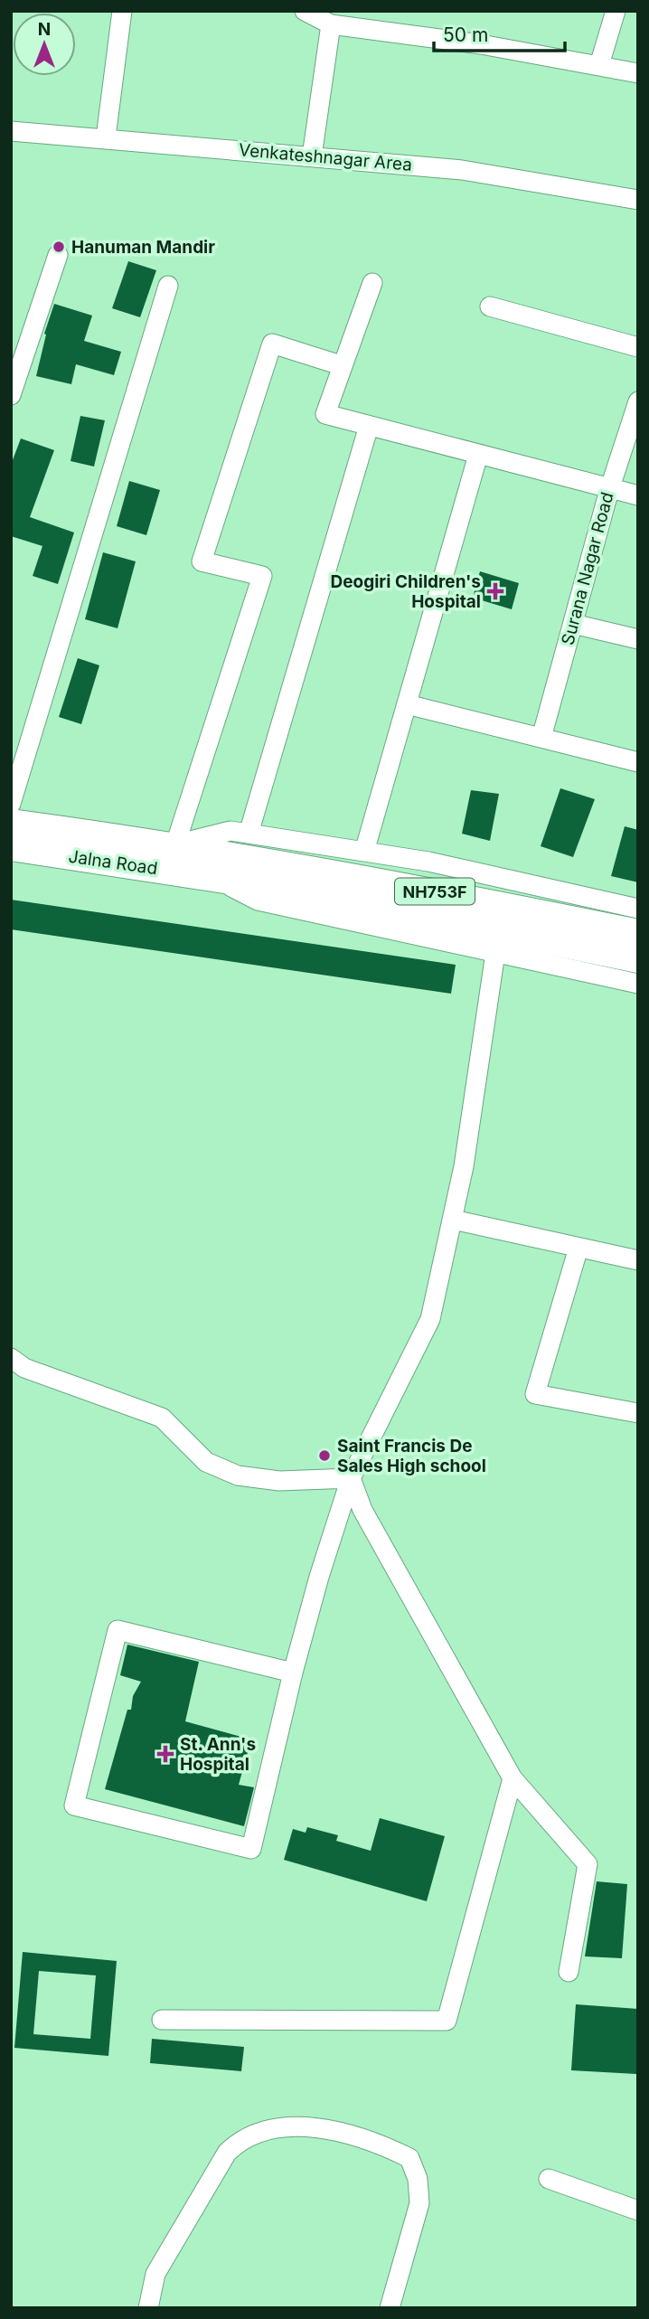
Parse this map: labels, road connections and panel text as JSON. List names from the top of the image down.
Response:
{
  "streets": {
    "highway": ["Jalna Road", "NH753F"],
    "street": ["Venkateshnagar Area", "Surana Nagar Road"]
  },
  "crossings": [
    ["Jalna Road", "NH753F"]
  ],
  "places": {
    "other": ["Hanuman Mandir", "Saint Francis De Sales High school"],
    "health": ["Deogiri Children's Hospital", "St. Ann's Hospital"]
  },
  "scale_bar": "50 m",
  "north": "top"
}
